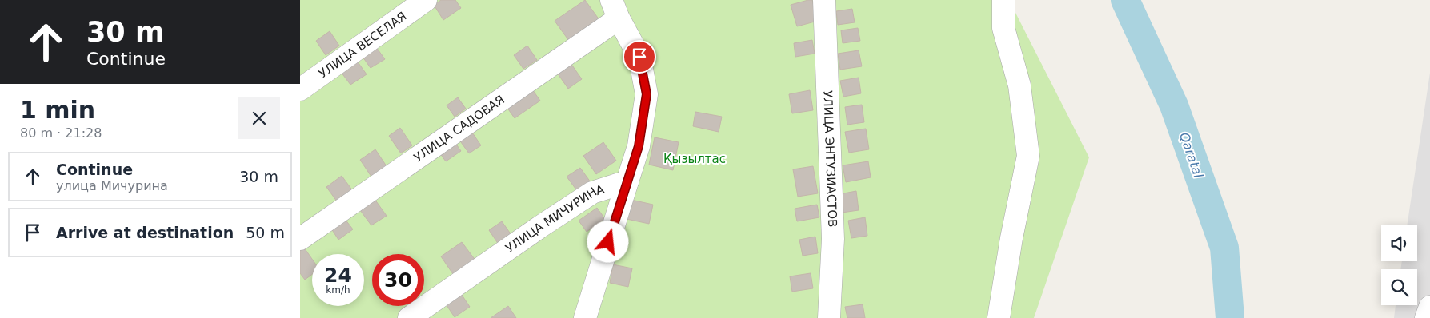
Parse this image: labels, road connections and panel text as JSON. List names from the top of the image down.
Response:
{
  "streets": {
    "street": [
      "УЛИЦА ВЕСЕЛАЯ",
      "УЛИЦА САДОВАЯ",
      "УЛИЦА ЭНТУЗИАСТОВ",
      "УЛИЦА МИЧУРИНА"
    ]
  },
  "water": ["Qaratal"],
  "parks": ["Қызылтас"],
  "page": {
    "turn": ["30 m", "Continue"],
    "heading": ["1 min", "80 m · 21:28"],
    "list": [
      {
        "name": "Continue",
        "note": "улица Мичурина",
        "value": "30 m"
      },
      {
        "name": "Arrive at destination",
        "value": "50 m"
      }
    ],
    "speed": "24 km/h",
    "limit": "30"
  }
}
